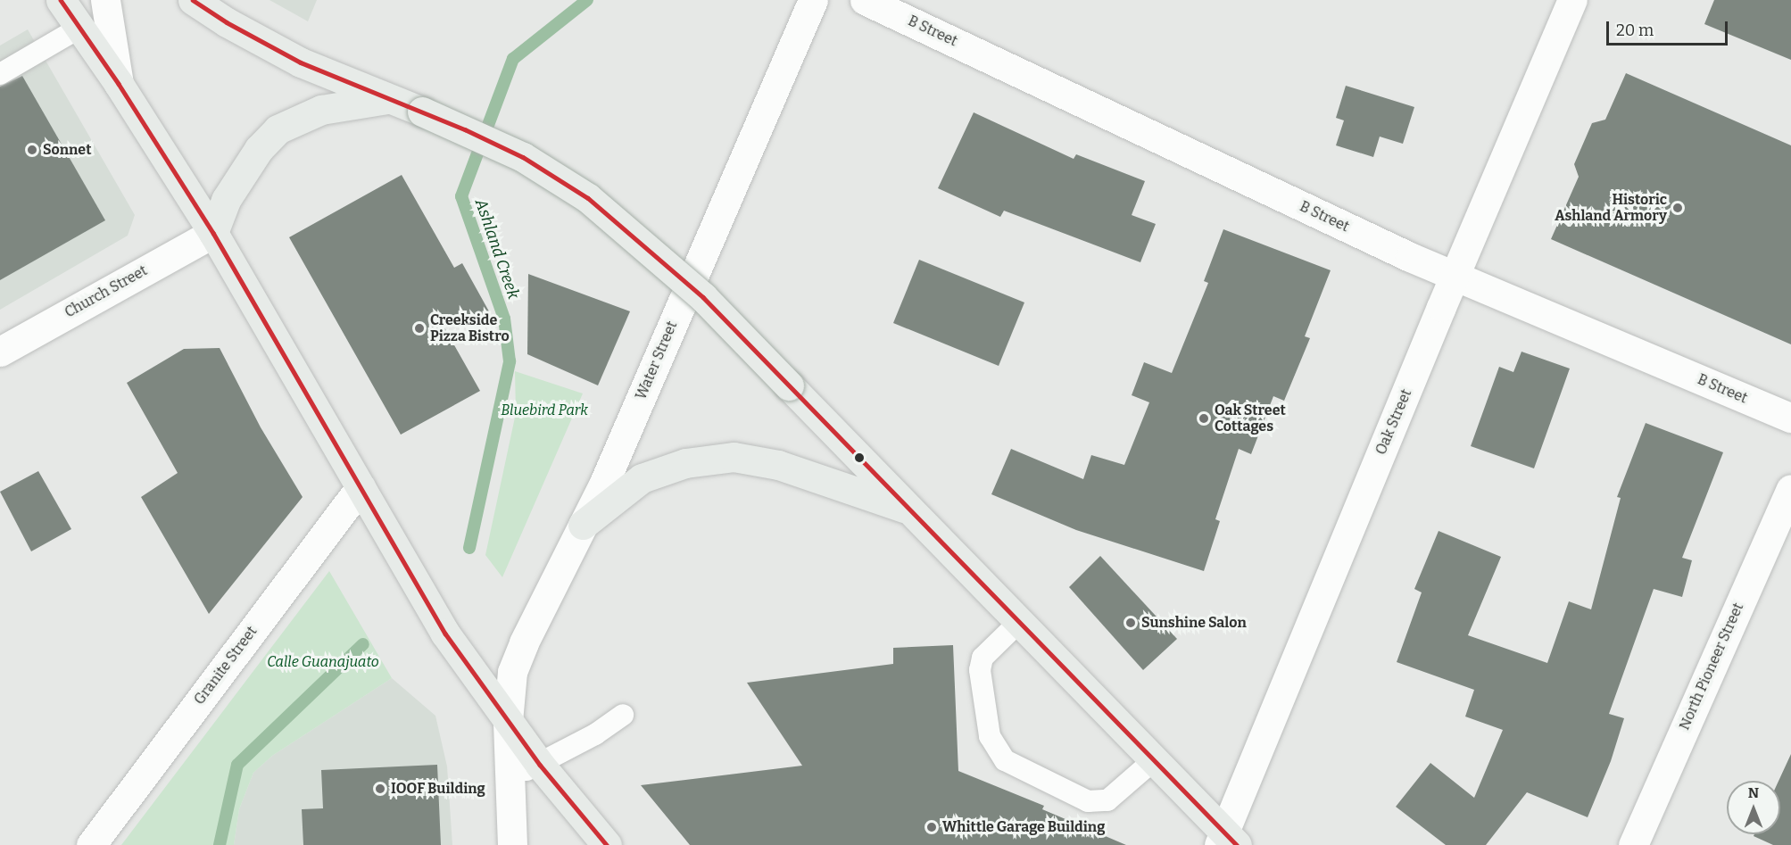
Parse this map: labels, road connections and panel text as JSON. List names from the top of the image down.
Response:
{
  "streets": {
    "street": [
      "B Street",
      "Church Street",
      "Water Street",
      "Oak Street",
      "Granite Street",
      "North Pioneer Street"
    ]
  },
  "crossings": [
    ["B Street", "Oak Street"]
  ],
  "water": ["Ashland Creek"],
  "parks": ["Bluebird Park", "Calle Guanajuato"],
  "places": [
    "Sonnet",
    "Historic Ashland Armory",
    "Creekside Pizza Bistro",
    "Oak Street Cottages",
    "Sunshine Salon",
    "IOOF Building",
    "Whittle Garage Building"
  ],
  "scale_bar": "20 m",
  "north": "top"
}
